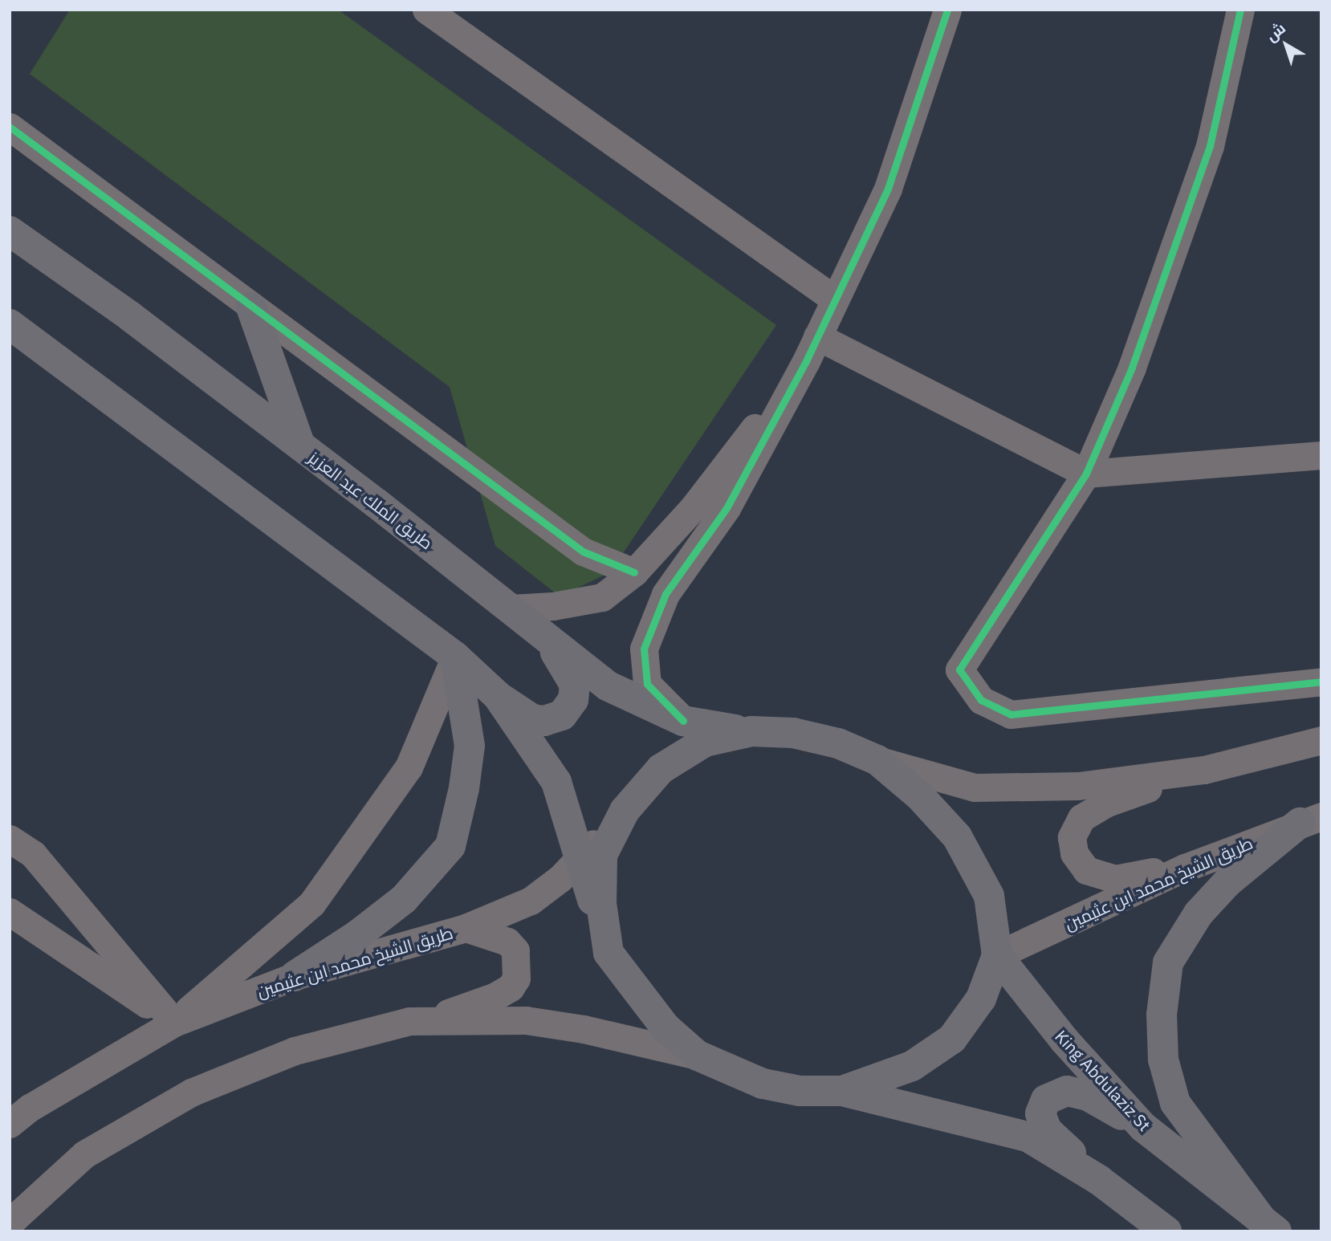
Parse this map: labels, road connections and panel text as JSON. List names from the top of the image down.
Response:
{
  "streets": {
    "highway": ["طريق الملك عبد العزيز", "King Abdulaziz St"],
    "street": ["طريق الشيخ محمد ابن عثيمين"]
  },
  "crossings": [
    ["طريق الشيخ محمد ابن عثيمين", "King Abdulaziz St"]
  ],
  "north": "top left"
}
